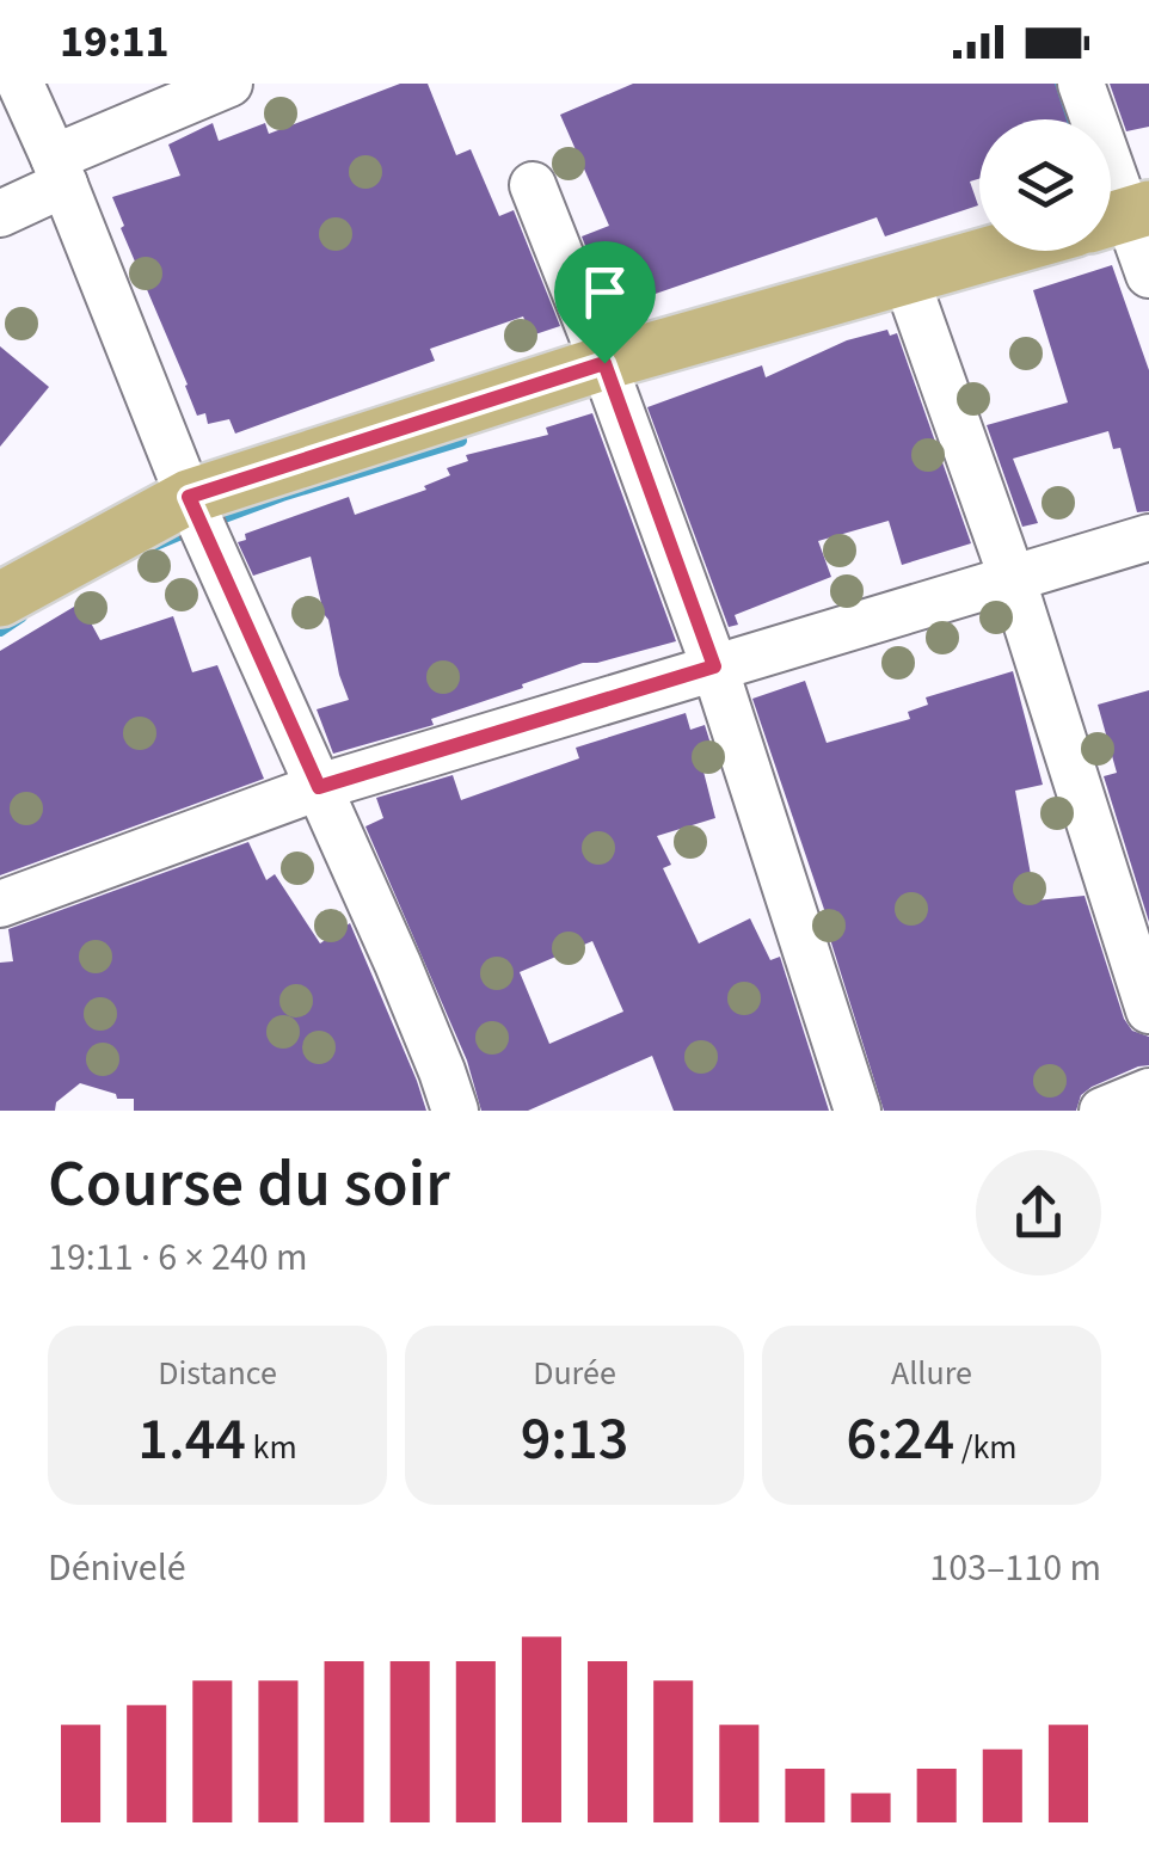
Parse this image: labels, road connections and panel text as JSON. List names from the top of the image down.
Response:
{
  "page": {
    "status": "19:11",
    "heading": ["Course du soir", "19:11 · 6 × 240 m"],
    "stats": [
      ["Distance", "1.44 km"],
      ["Durée", "9:13"],
      ["Allure", "6:24 /km"]
    ],
    "chart": ["Dénivelé", "103–110 m"]
  }
}
